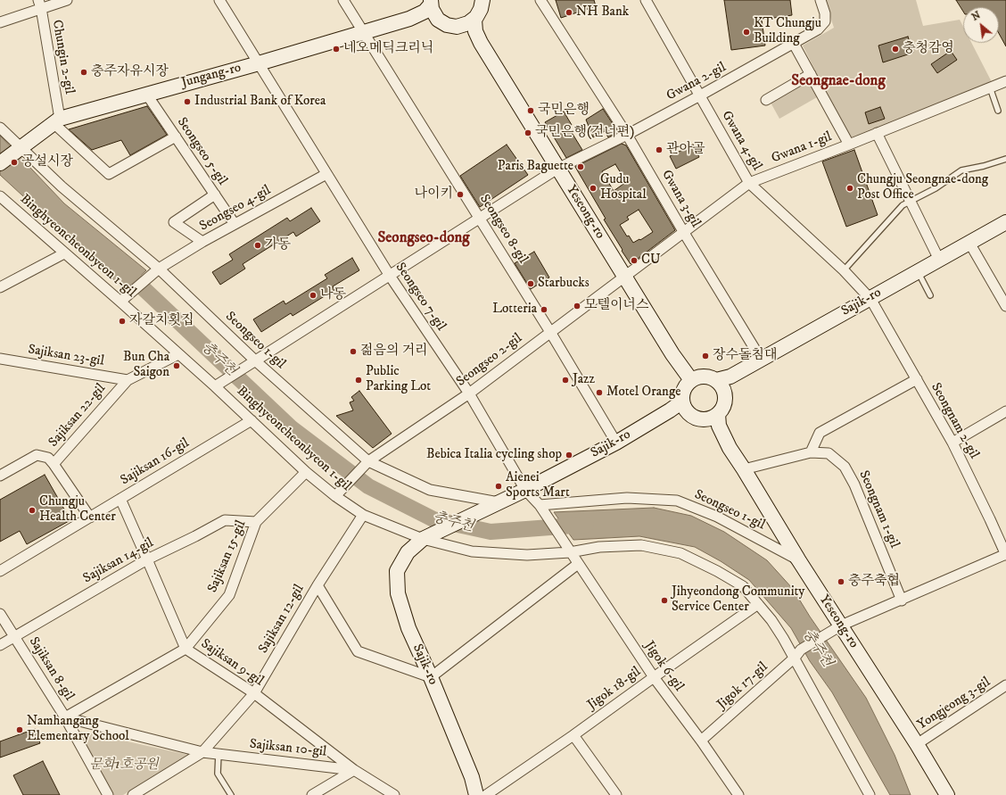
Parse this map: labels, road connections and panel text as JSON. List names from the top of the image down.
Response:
{
  "streets": {
    "main road": ["Jungang-ro", "Yeseong-ro", "Sajik-ro"],
    "street": [
      "Chungin 2-gil",
      "Gwana 2-gil",
      "Gwana 4-gil",
      "Gwana 1-gil",
      "Seongseo 5-gil",
      "Gwana 3-gil",
      "Seongseo 4-gil",
      "Seongseo 8-gil",
      "Binghyeoncheonbyeon 1-gil",
      "Seongseo 7-gil",
      "Seongseo 1-gil",
      "Sajiksan 23-gil",
      "Seongseo 2-gil",
      "Sajiksan 22-gil",
      "Seongnam 2-gil",
      "Sajiksan 16-gil",
      "Seongnam 1-gil",
      "Sajiksan 15-gil",
      "Sajiksan 14-gil",
      "Sajiksan 12-gil",
      "Sajiksan 9-gil",
      "Jigok 6-gil",
      "Sajiksan 8-gil",
      "Jigok 17-gil",
      "Jigok 18-gil",
      "Yongjeong 3-gil",
      "Sajiksan 10-gil"
    ]
  },
  "crossings": [
    ["Chungin 2-gil", "Jungang-ro"],
    ["Jungang-ro", "Seongseo 5-gil"],
    ["Jungang-ro", "Yeseong-ro"],
    ["Jungang-ro", "Seongseo 8-gil"],
    ["Jungang-ro", "Seongseo 7-gil"],
    ["Jungang-ro", "Seongseo 1-gil"],
    ["Gwana 2-gil", "Gwana 4-gil"],
    ["Gwana 2-gil", "Gwana 1-gil"],
    ["Gwana 2-gil", "Gwana 3-gil"],
    ["Gwana 2-gil", "Yeseong-ro"],
    ["Gwana 2-gil", "Seongseo 8-gil"],
    ["Gwana 2-gil", "Binghyeoncheonbyeon 1-gil"],
    ["Gwana 2-gil", "Seongseo 7-gil"],
    ["Gwana 2-gil", "Seongseo 1-gil"],
    ["Gwana 4-gil", "Gwana 1-gil"],
    ["Gwana 4-gil", "Sajik-ro"],
    ["Gwana 4-gil", "Seongnam 2-gil"],
    ["Gwana 1-gil", "Gwana 3-gil"],
    ["Gwana 1-gil", "Yeseong-ro"],
    ["Gwana 1-gil", "Seongseo 2-gil"],
    ["Seongseo 5-gil", "Seongseo 4-gil"],
    ["Gwana 3-gil", "Sajik-ro"],
    ["Seongseo 4-gil", "Binghyeoncheonbyeon 1-gil"],
    ["Seongseo 4-gil", "Seongseo 7-gil"],
    ["Seongseo 4-gil", "Seongseo 1-gil"],
    ["Yeseong-ro", "Sajik-ro"],
    ["Yeseong-ro", "Seongseo 1-gil"],
    ["Yeseong-ro", "Seongseo 2-gil"],
    ["Yeseong-ro", "Seongnam 1-gil"],
    ["Yeseong-ro", "Jigok 17-gil"],
    ["Yeseong-ro", "Yongjeong 3-gil"],
    ["Seongseo 8-gil", "Sajik-ro"],
    ["Seongseo 8-gil", "Seongseo 2-gil"],
    ["Binghyeoncheonbyeon 1-gil", "Sajik-ro"],
    ["Binghyeoncheonbyeon 1-gil", "Seongseo 2-gil"],
    ["Binghyeoncheonbyeon 1-gil", "Sajiksan 22-gil"],
    ["Binghyeoncheonbyeon 1-gil", "Sajiksan 16-gil"],
    ["Binghyeoncheonbyeon 1-gil", "Sajiksan 15-gil"],
    ["Binghyeoncheonbyeon 1-gil", "Sajiksan 12-gil"],
    ["Binghyeoncheonbyeon 1-gil", "Jigok 6-gil"],
    ["Binghyeoncheonbyeon 1-gil", "Jigok 17-gil"],
    ["Binghyeoncheonbyeon 1-gil", "Jigok 18-gil"],
    ["Seongseo 7-gil", "Sajik-ro"],
    ["Seongseo 7-gil", "Seongseo 1-gil"],
    ["Seongseo 7-gil", "Seongseo 2-gil"],
    ["Seongseo 7-gil", "Jigok 6-gil"],
    ["Sajik-ro", "Seongseo 1-gil"],
    ["Sajik-ro", "Seongnam 2-gil"],
    ["Seongseo 1-gil", "Seongseo 2-gil"],
    ["Seongseo 1-gil", "Jigok 6-gil"],
    ["Sajiksan 23-gil", "Sajiksan 22-gil"],
    ["Sajiksan 22-gil", "Sajiksan 16-gil"],
    ["Sajiksan 16-gil", "Sajiksan 9-gil"],
    ["Sajiksan 15-gil", "Sajiksan 14-gil"],
    ["Sajiksan 15-gil", "Sajiksan 9-gil"],
    ["Sajiksan 15-gil", "Sajiksan 8-gil"],
    ["Sajiksan 15-gil", "Sajiksan 10-gil"],
    ["Sajiksan 14-gil", "Sajiksan 9-gil"],
    ["Sajiksan 14-gil", "Sajiksan 8-gil"],
    ["Sajiksan 12-gil", "Sajiksan 9-gil"],
    ["Sajiksan 12-gil", "Sajiksan 10-gil"],
    ["Sajiksan 9-gil", "Sajiksan 10-gil"],
    ["Jigok 6-gil", "Jigok 17-gil"],
    ["Jigok 6-gil", "Jigok 18-gil"],
    ["Sajiksan 8-gil", "Sajiksan 10-gil"]
  ],
  "districts": ["Seongnae-dong", "Seongseo-dong"],
  "water": ["충주천"],
  "parks": ["문화1호공원"],
  "places": [
    "NH Bank",
    "KT Chungju Building",
    "네오메딕크리닉",
    "충청감영",
    "충주자유시장",
    "Industrial Bank of Korea",
    "국민은행",
    "국민은행(건너편)",
    "관아골",
    "공설시장",
    "Paris Baguette",
    "Gudu Hospital",
    "Chungju Seongnae-dong Post Office",
    "나이키",
    "가동",
    "CU",
    "Starbucks",
    "나동",
    "모텔이너스",
    "Lotteria",
    "자갈치횟집",
    "젊음의 거리",
    "장수돌침대",
    "Bun Cha Saigon",
    "Public Parking Lot",
    "Jazz",
    "Motel Orange",
    "Bebica Italia cycling shop",
    "Aienei Sports Mart",
    "Chungju Health Center",
    "충주축협",
    "Jihyeondong Community Service Center",
    "Namhangang Elementary School"
  ],
  "north": "top left"
}
